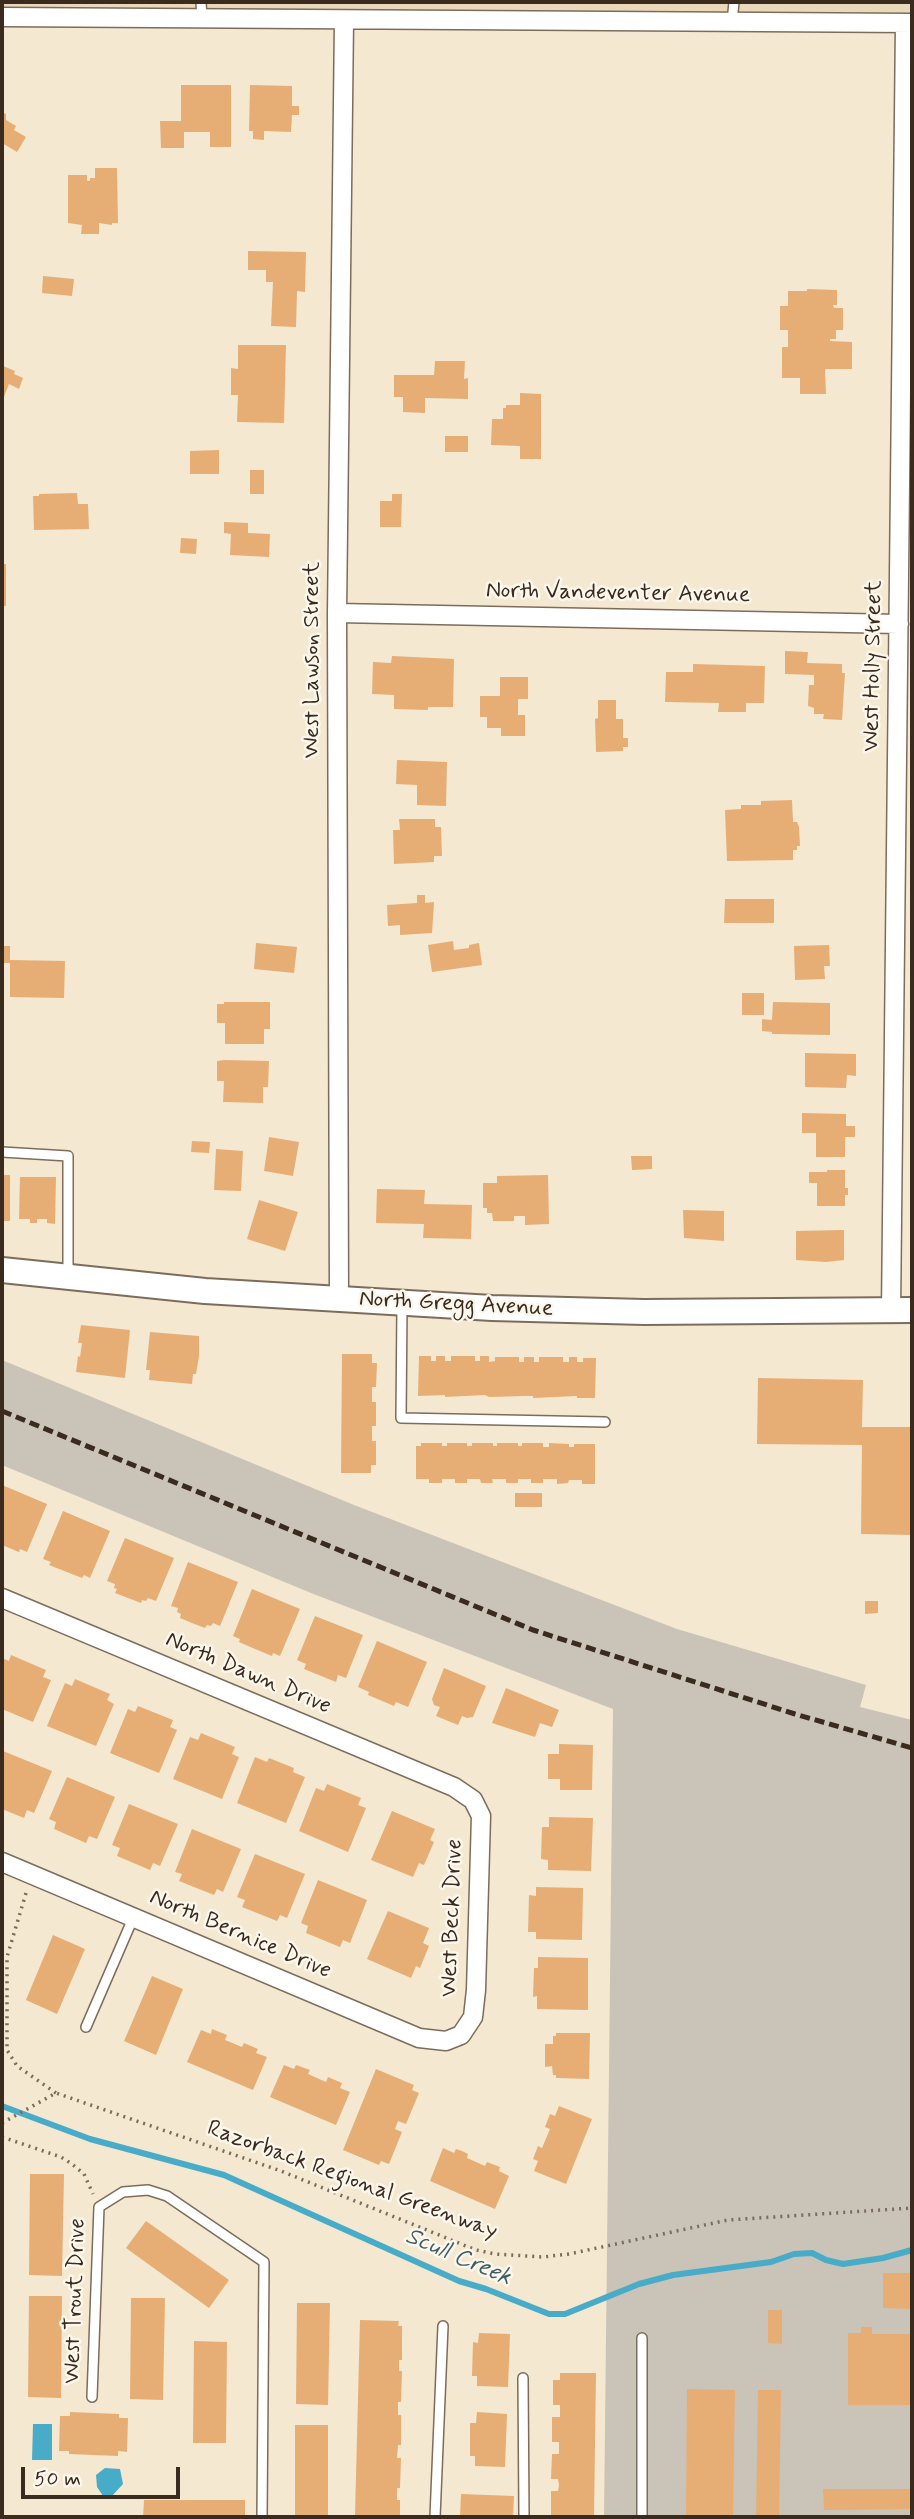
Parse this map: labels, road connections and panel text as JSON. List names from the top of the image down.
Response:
{
  "streets": {
    "main road": ["North Gregg Avenue"],
    "street": [
      "North Vandeventer Avenue",
      "West Lawson Street",
      "West Holly Street",
      "North Dawn Drive",
      "West Beck Drive",
      "North Bernice Drive"
    ],
    "lane": ["West Trout Drive"],
    "path": ["Razorback Regional Greenway"]
  },
  "crossings": [
    ["North Vandeventer Avenue", "West Lawson Street"],
    ["North Vandeventer Avenue", "West Holly Street"],
    ["West Lawson Street", "North Gregg Avenue"],
    ["West Holly Street", "North Gregg Avenue"],
    ["North Dawn Drive", "West Beck Drive"],
    ["West Beck Drive", "North Bernice Drive"],
    ["North Bernice Drive", "Razorback Regional Greenway"]
  ],
  "water": ["Scull Creek"],
  "scale_bar": "50 m"
}
